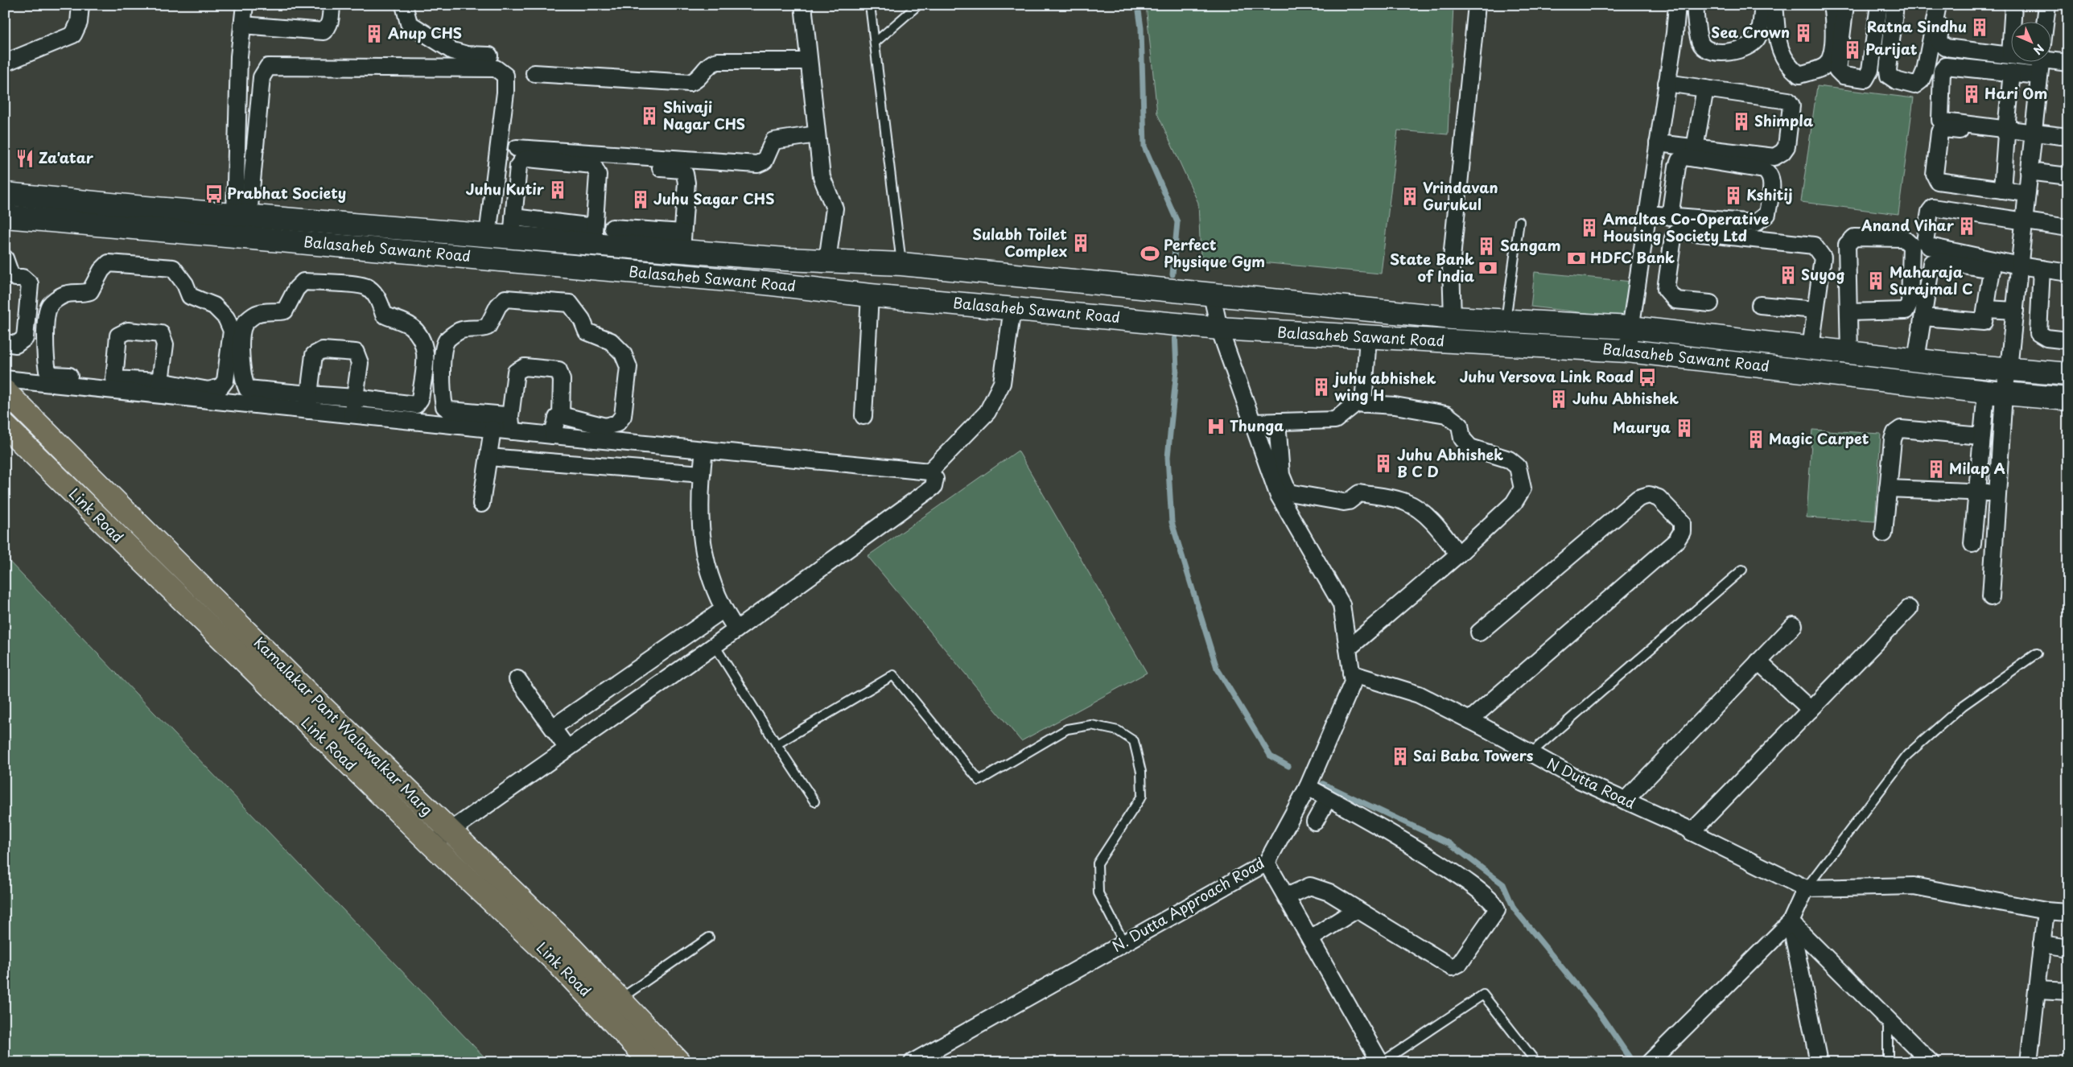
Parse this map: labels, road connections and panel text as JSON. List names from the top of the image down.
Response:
{
  "streets": {
    "main road": ["Balasaheb Sawant Road", "Link Road", "Kamalakar Pant Walawalkar Marg"],
    "street": ["N Dutta Road", "N. Dutta Approach Road"]
  },
  "crossings": [
    ["Balasaheb Sawant Road", "N. Dutta Approach Road"],
    ["Link Road", "Kamalakar Pant Walawalkar Marg"],
    ["N Dutta Road", "N. Dutta Approach Road"]
  ],
  "places": {
    "building": [
      "Ratna Sindhu",
      "Sea Crown",
      "Anup CHS",
      "Parijat",
      "Hari Om",
      "Shivaji Nagar CHS",
      "Shimpla",
      "Juhu Kutir",
      "Kshitij",
      "Vrindavan Gurukul",
      "Juhu Sagar CHS",
      "Anand Vihar",
      "Amaltas Co-Operative Housing Society Ltd",
      "Sulabh Toilet Complex",
      "Sangam",
      "Suyog",
      "Maharaja Surajmal C",
      "juhu abhishek wing H",
      "Juhu Abhishek",
      "Maurya",
      "Magic Carpet",
      "Juhu Abhishek B C D",
      "Milap A",
      "Sai Baba Towers"
    ],
    "restaurant": ["Za'atar"],
    "bus stop": ["Prabhat Society", "Juhu Versova Link Road"],
    "sports": ["Perfect Physique Gym"],
    "bank": ["HDFC Bank", "State Bank of India"],
    "hospital": ["Thunga"]
  },
  "north": "bottom right"
}
